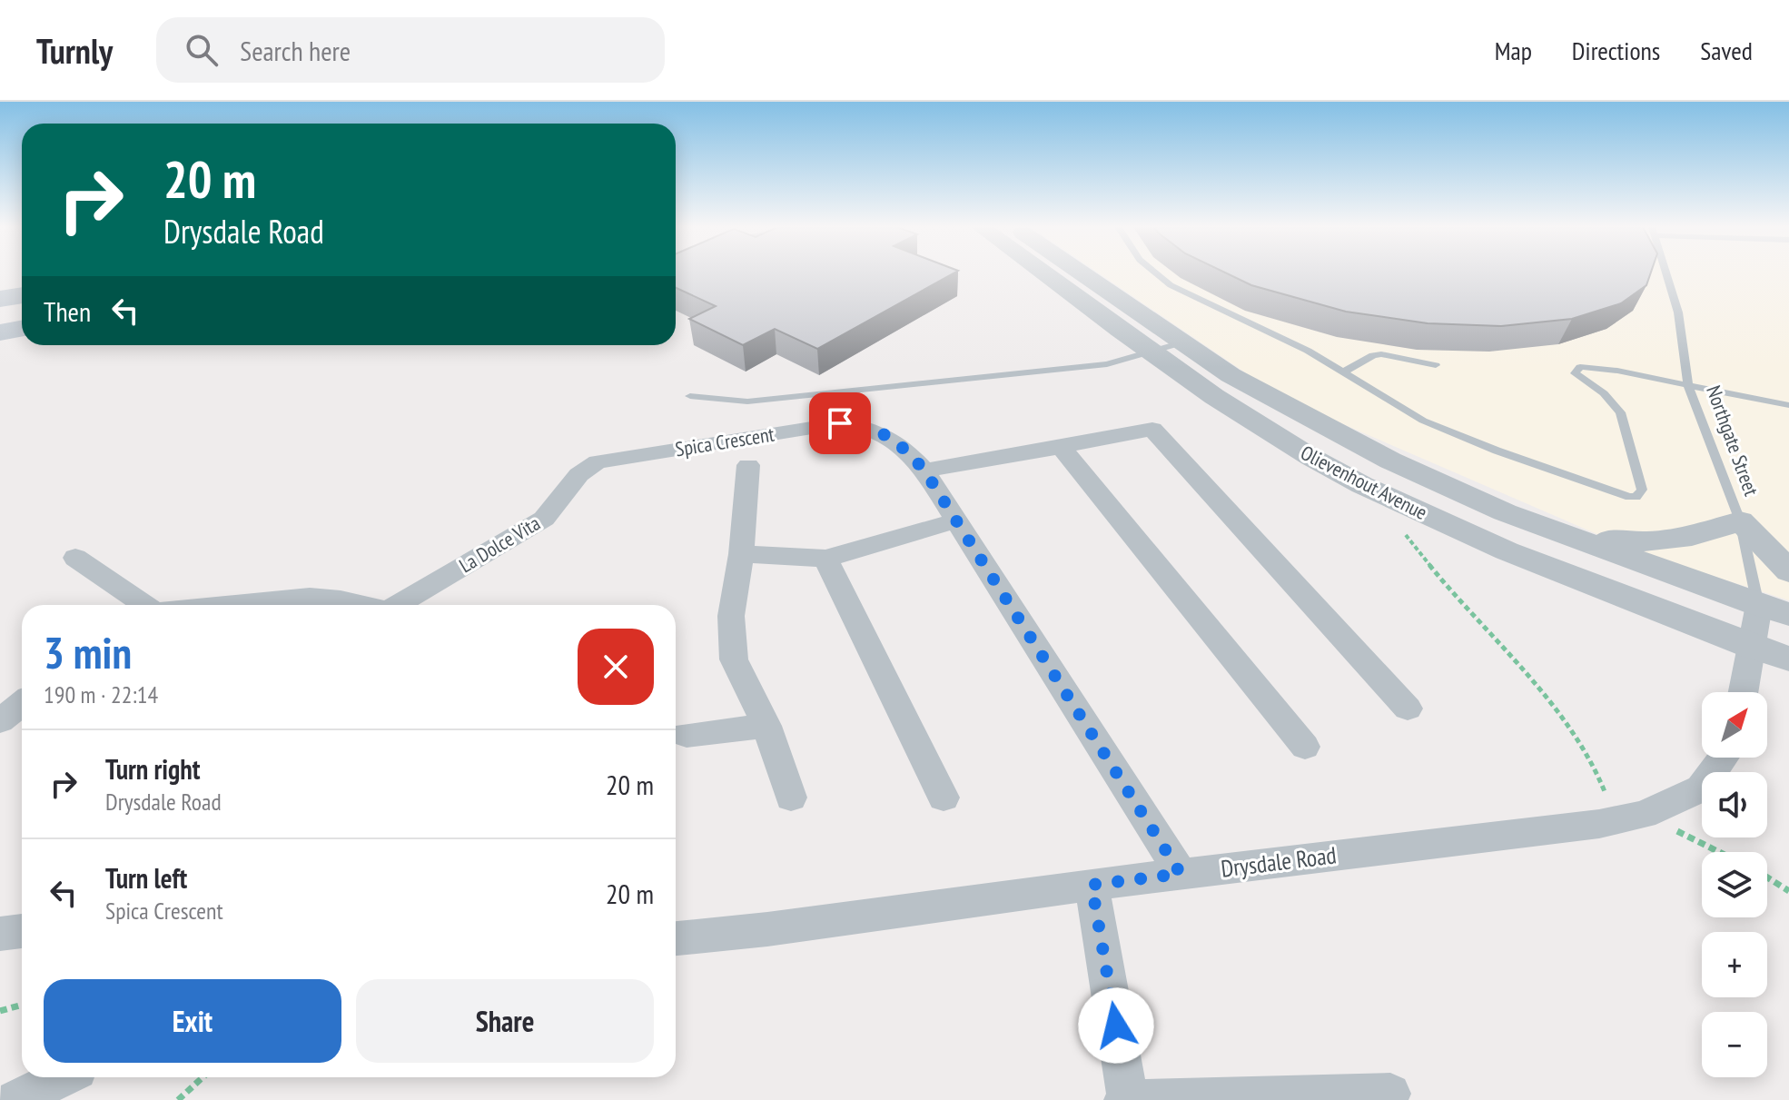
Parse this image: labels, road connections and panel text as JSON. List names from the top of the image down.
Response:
{
  "streets": {
    "street": [
      "Spica Crescent",
      "Olievenhout Avenue",
      "La Dolce Vita",
      "Drysdale Road"
    ],
    "lane": ["Northgate Street"]
  },
  "crossings": [
    ["Northgate Street", "Olievenhout Avenue"],
    ["Spica Crescent", "La Dolce Vita"],
    ["Spica Crescent", "Drysdale Road"]
  ],
  "north": "top right",
  "page": {
    "header": "Turnly",
    "search": "Search here",
    "nav": ["Map", "Directions", "Saved"],
    "turn": ["20 m", "Drysdale Road"],
    "then": "Then",
    "heading": ["3 min", "190 m · 22:14"],
    "map_buttons": ["+", "−"],
    "list": [
      {
        "name": "Turn right",
        "note": "Drysdale Road",
        "value": "20 m"
      },
      {
        "name": "Turn left",
        "note": "Spica Crescent",
        "value": "20 m"
      }
    ],
    "buttons": ["Exit", "Share"]
  }
}
